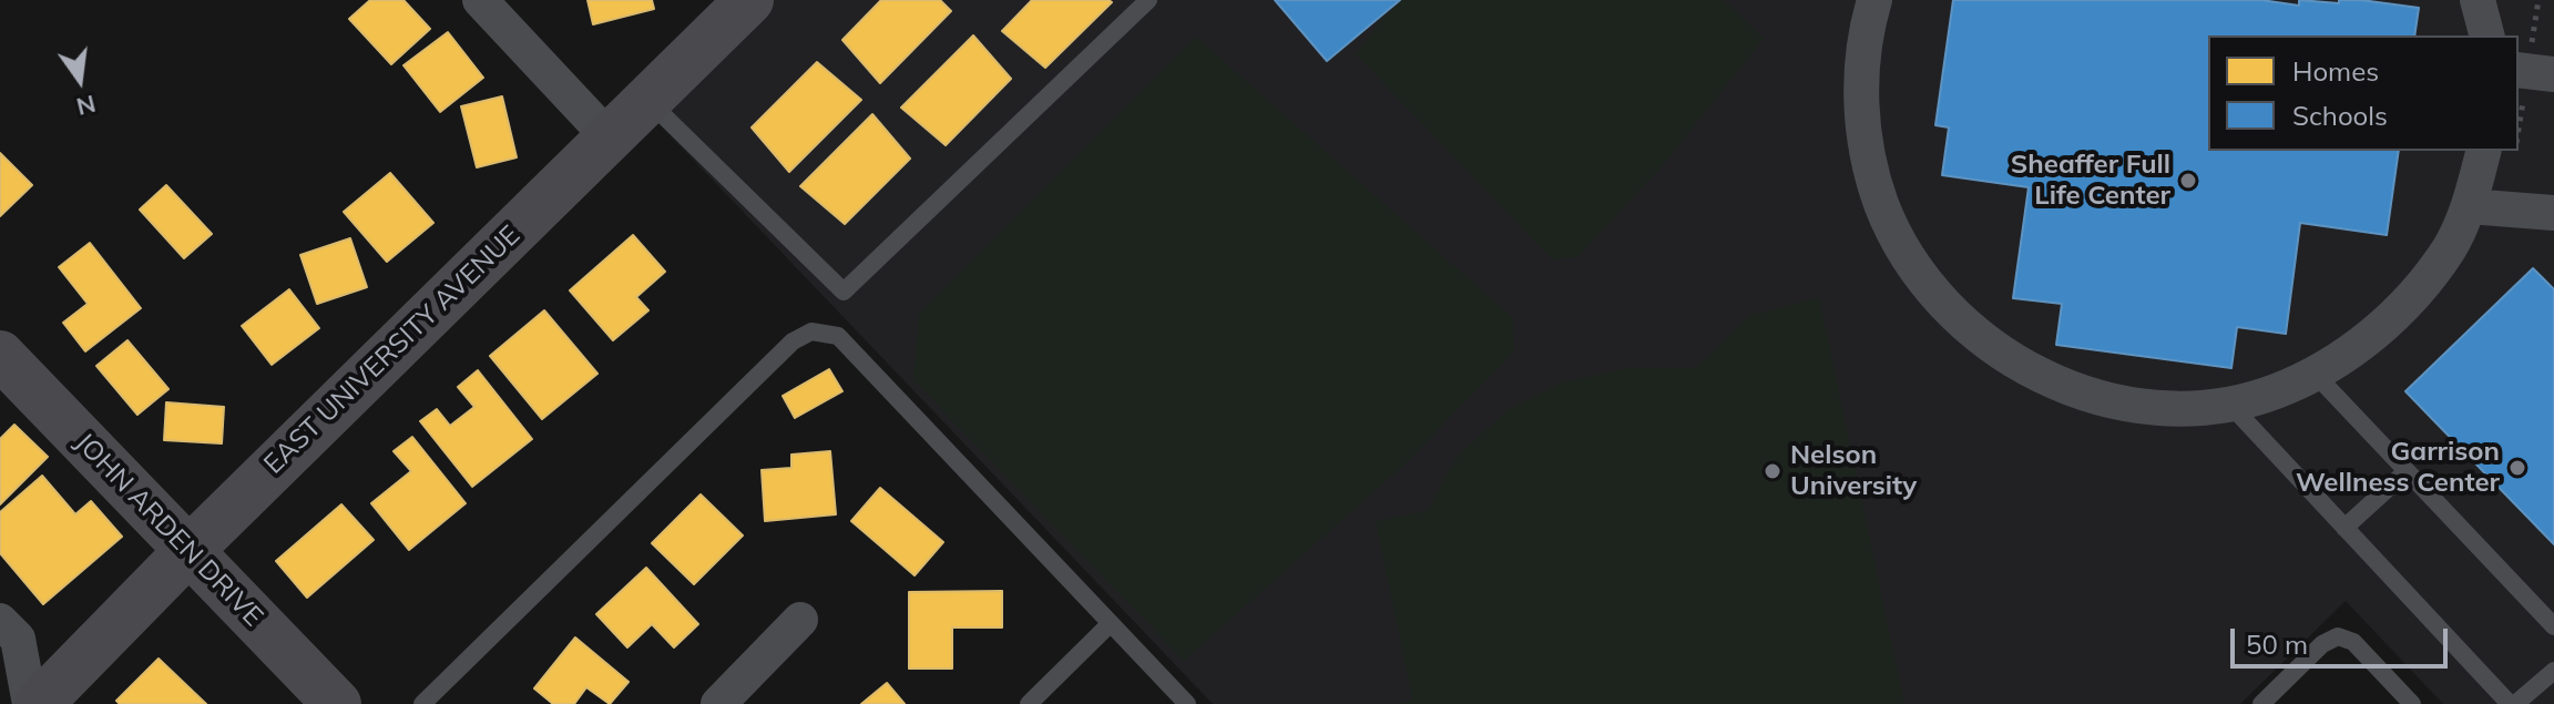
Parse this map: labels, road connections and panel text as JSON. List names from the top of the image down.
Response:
{
  "streets": {
    "street": ["EAST UNIVERSITY AVENUE", "JOHN ARDEN DRIVE"]
  },
  "crossings": [
    ["EAST UNIVERSITY AVENUE", "JOHN ARDEN DRIVE"]
  ],
  "places": ["Sheaffer Full Life Center", "Garrison Wellness Center", "Nelson University"],
  "legend": ["Homes", "Schools"],
  "scale_bar": "50 m",
  "north": "bottom"
}
